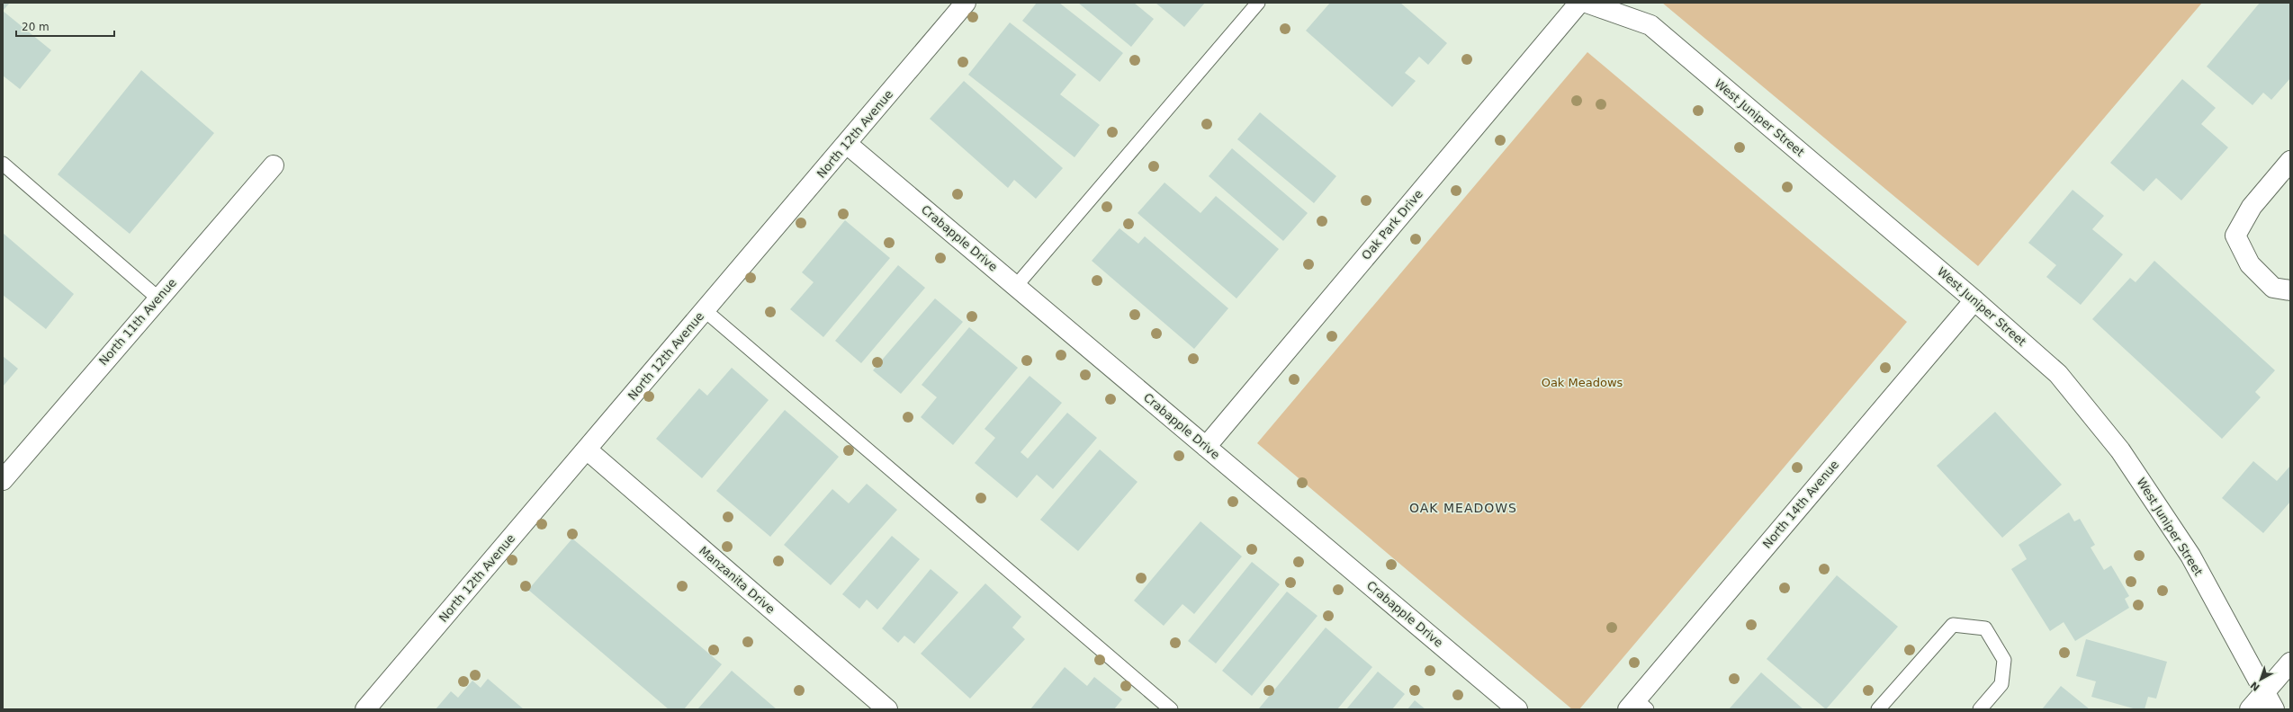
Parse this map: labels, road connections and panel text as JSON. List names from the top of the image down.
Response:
{
  "streets": {
    "street": [
      "West Juniper Street",
      "North 12th Avenue",
      "Oak Park Drive",
      "Crabapple Drive",
      "North 11th Avenue",
      "North 14th Avenue",
      "Manzanita Drive"
    ]
  },
  "crossings": [
    ["West Juniper Street", "North 14th Avenue"],
    ["North 12th Avenue", "Crabapple Drive"],
    ["North 12th Avenue", "Manzanita Drive"],
    ["Oak Park Drive", "Crabapple Drive"]
  ],
  "districts": ["OAK MEADOWS"],
  "parks": ["Oak Meadows"],
  "scale_bar": "20 m",
  "north": "bottom left"
}
